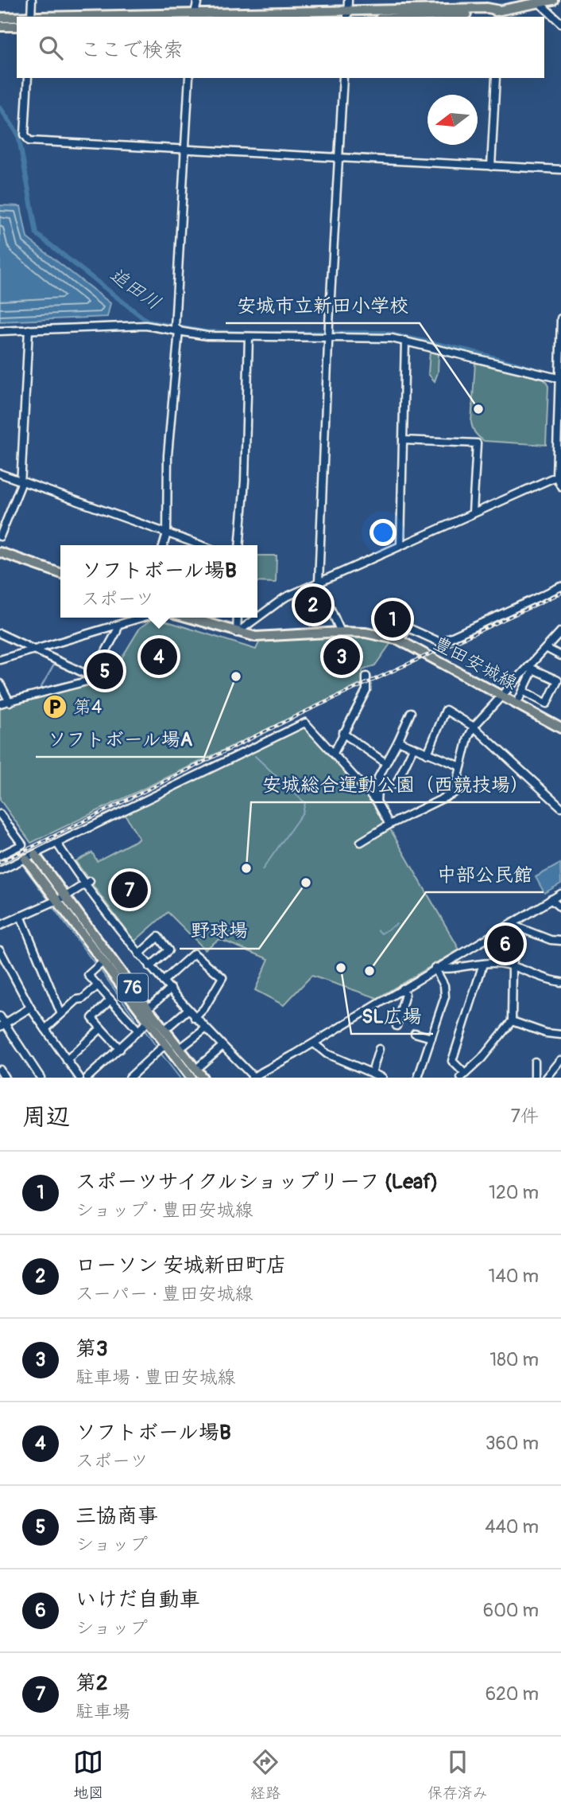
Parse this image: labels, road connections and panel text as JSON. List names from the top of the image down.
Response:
{
  "streets": {
    "main road": ["豊田安城線", "76"]
  },
  "water": ["追田川"],
  "places": {
    "other": [
      "安城市立新田小学校",
      "ソフトボール場A",
      "安城総合運動公園（西競技場）",
      "野球場",
      "SL広場",
      "中部公民館"
    ],
    "parking": ["第4"]
  },
  "north": "left",
  "page": {
    "search": "ここで検索",
    "popup": ["ソフトボール場B", "スポーツ"],
    "pins": [
      "2",
      "1",
      "3",
      "4",
      "5",
      "7",
      "6"
    ],
    "heading": ["周辺", "7件"],
    "list": [
      {
        "mark": "1",
        "name": "スポーツサイクルショップリーフ (Leaf)",
        "note": "ショップ · 豊田安城線",
        "value": "120 m"
      },
      {
        "mark": "2",
        "name": "ローソン 安城新田町店",
        "note": "スーパー · 豊田安城線",
        "value": "140 m"
      },
      {
        "mark": "3",
        "name": "第3",
        "note": "駐車場 · 豊田安城線",
        "value": "180 m"
      },
      {
        "mark": "4",
        "name": "ソフトボール場B",
        "note": "スポーツ",
        "value": "360 m"
      },
      {
        "mark": "5",
        "name": "三協商事",
        "note": "ショップ",
        "value": "440 m"
      },
      {
        "mark": "6",
        "name": "いけだ自動車",
        "note": "ショップ",
        "value": "600 m"
      },
      {
        "mark": "7",
        "name": "第2",
        "note": "駐車場",
        "value": "620 m"
      }
    ],
    "nav": ["地図", "経路", "保存済み"]
  }
}
